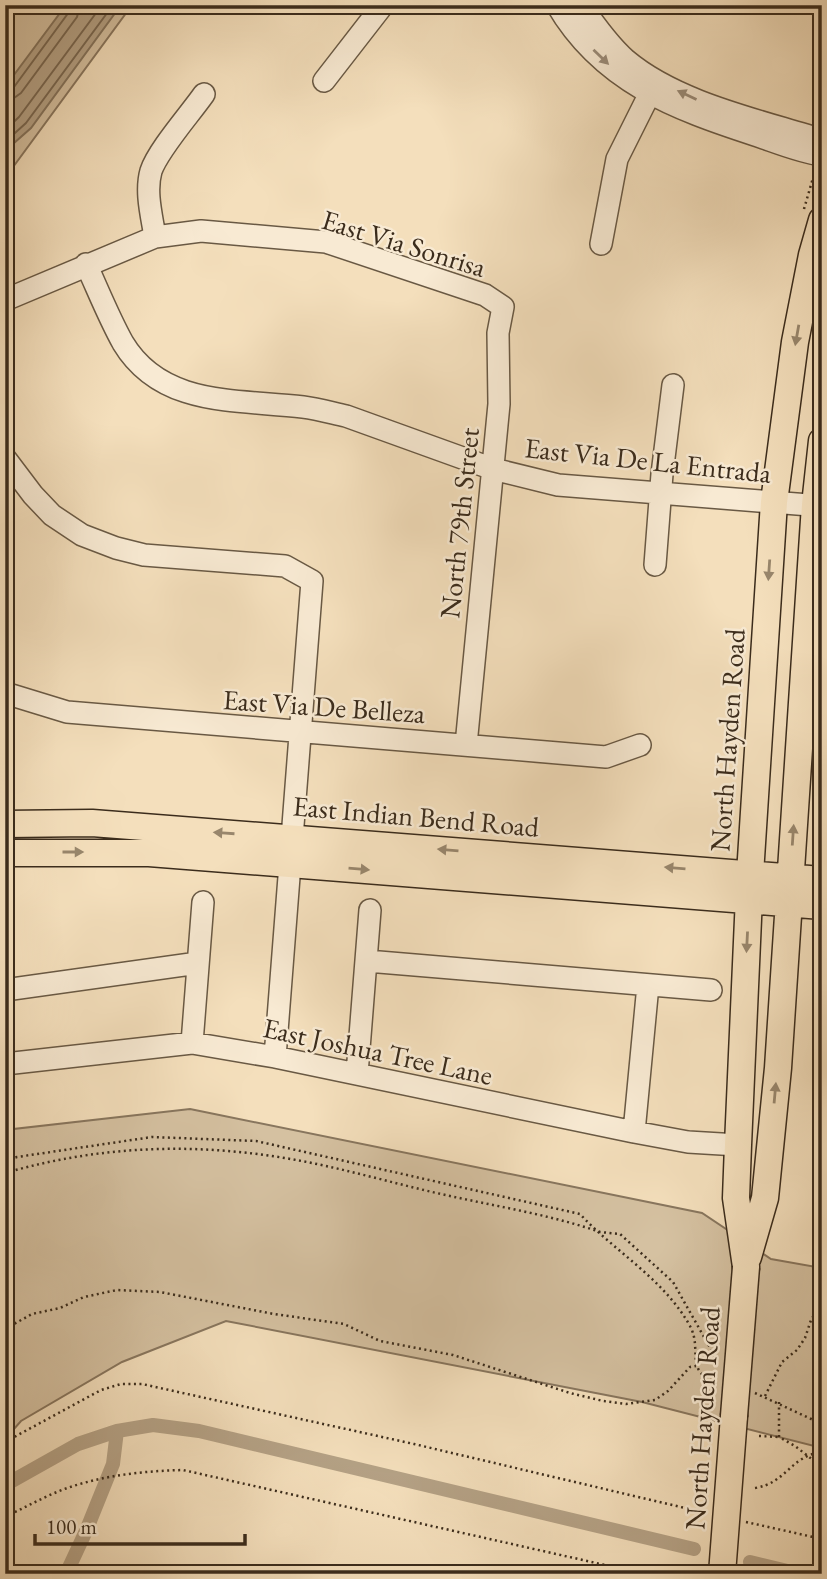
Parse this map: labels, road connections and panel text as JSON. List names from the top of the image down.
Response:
{
  "streets": {
    "main road": ["North Hayden Road", "East Indian Bend Road"],
    "street": [
      "East Via Sonrisa",
      "East Via De La Entrada",
      "North 79th Street",
      "East Via De Belleza",
      "East Joshua Tree Lane"
    ]
  },
  "crossings": [
    ["East Via Sonrisa", "East Via De La Entrada"],
    ["East Via Sonrisa", "North 79th Street"],
    ["East Via De La Entrada", "North 79th Street"],
    ["East Via De La Entrada", "North Hayden Road"],
    ["North 79th Street", "East Via De Belleza"],
    ["North Hayden Road", "East Indian Bend Road"],
    ["North Hayden Road", "East Joshua Tree Lane"]
  ],
  "scale_bar": "100 m"
}
